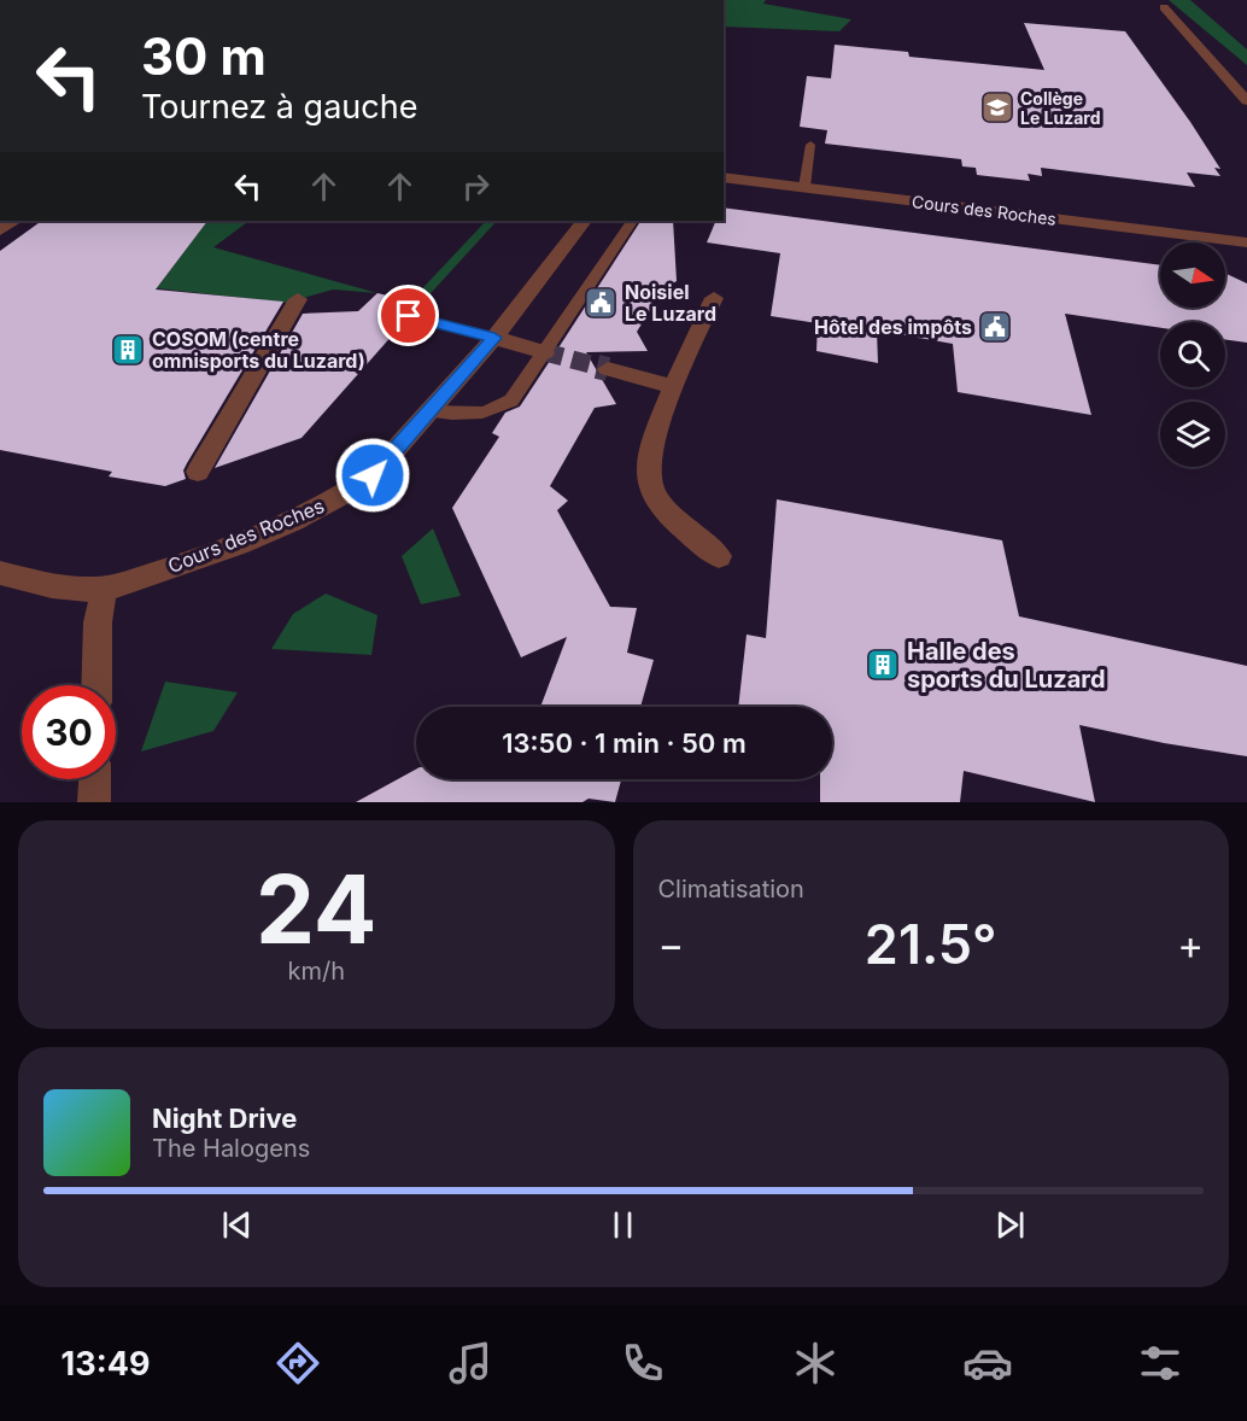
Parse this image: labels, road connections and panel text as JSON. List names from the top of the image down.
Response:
{
  "streets": {
    "street": ["Cours des Roches"]
  },
  "places": {
    "school or university": ["Collège Le Luzard"],
    "public building": ["Noisiel Le Luzard", "Hôtel des impôts"],
    "building": ["COSOM (centre omnisports du Luzard)", "Halle des sports du Luzard"]
  },
  "north": "right",
  "page": {
    "turn": ["30 m", "Tournez à gauche"],
    "limit": "30",
    "trip": "13:50 · 1 min · 50 m",
    "tile": [
      ["24", "km/h"],
      "Climatisation"
    ],
    "heat": ["−", "21.5°", "+"],
    "song": ["Night Drive", "The Halogens"],
    "tabs": "13:49"
  }
}
